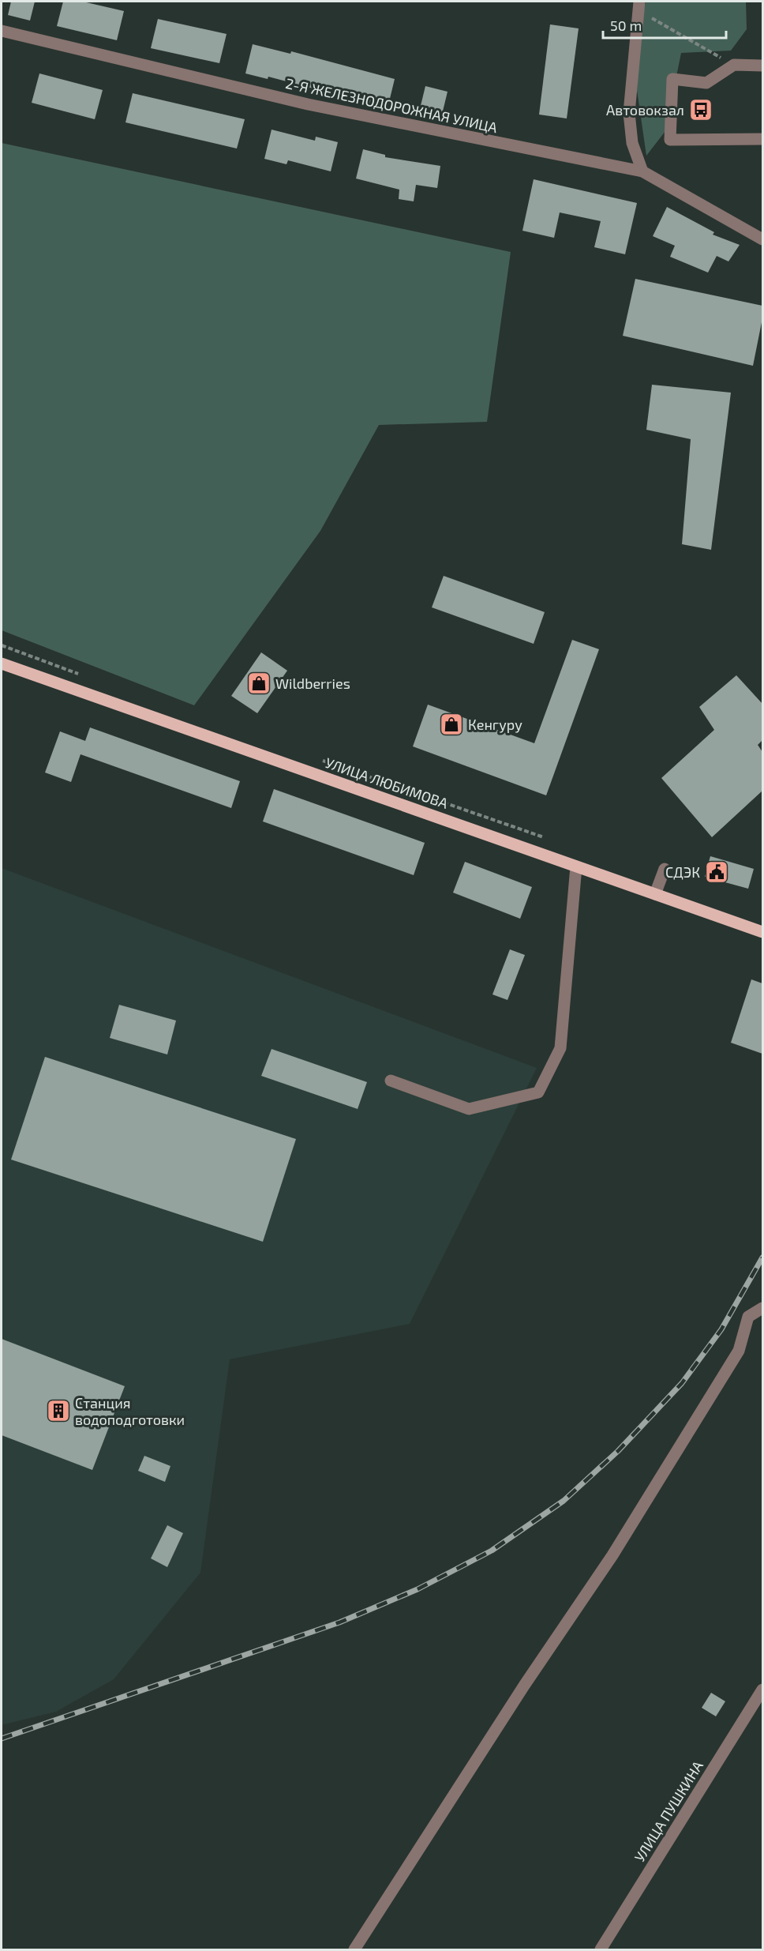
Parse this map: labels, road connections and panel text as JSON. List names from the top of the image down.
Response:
{
  "streets": {
    "main road": ["УЛИЦА ЛЮБИМОВА"],
    "street": ["2-Я ЖЕЛЕЗНОДОРОЖНАЯ УЛИЦА", "УЛИЦА ПУШКИНА"]
  },
  "places": {
    "bus stop": ["Автовокзал"],
    "shop": ["Wildberries", "Кенгуру"],
    "public building": ["СДЭК"],
    "building": ["Станция водоподготовки"]
  },
  "scale_bar": "50 m"
}
